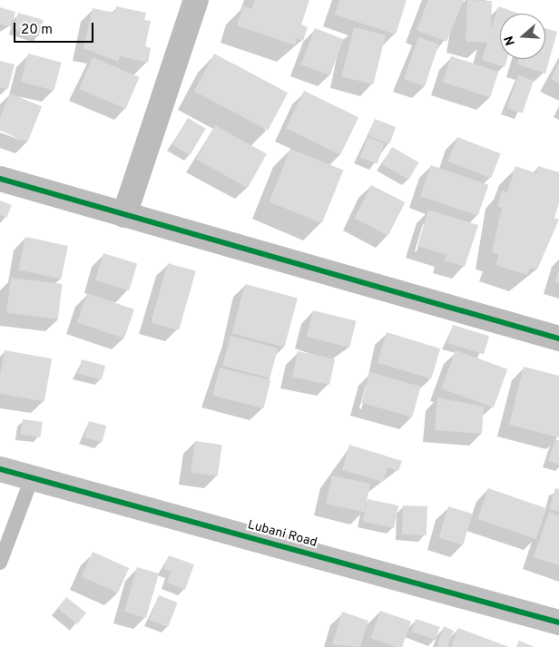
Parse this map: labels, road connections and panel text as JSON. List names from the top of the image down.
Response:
{
  "streets": {
    "street": ["Lubani Road"]
  },
  "scale_bar": "20 m",
  "north": "left"
}
